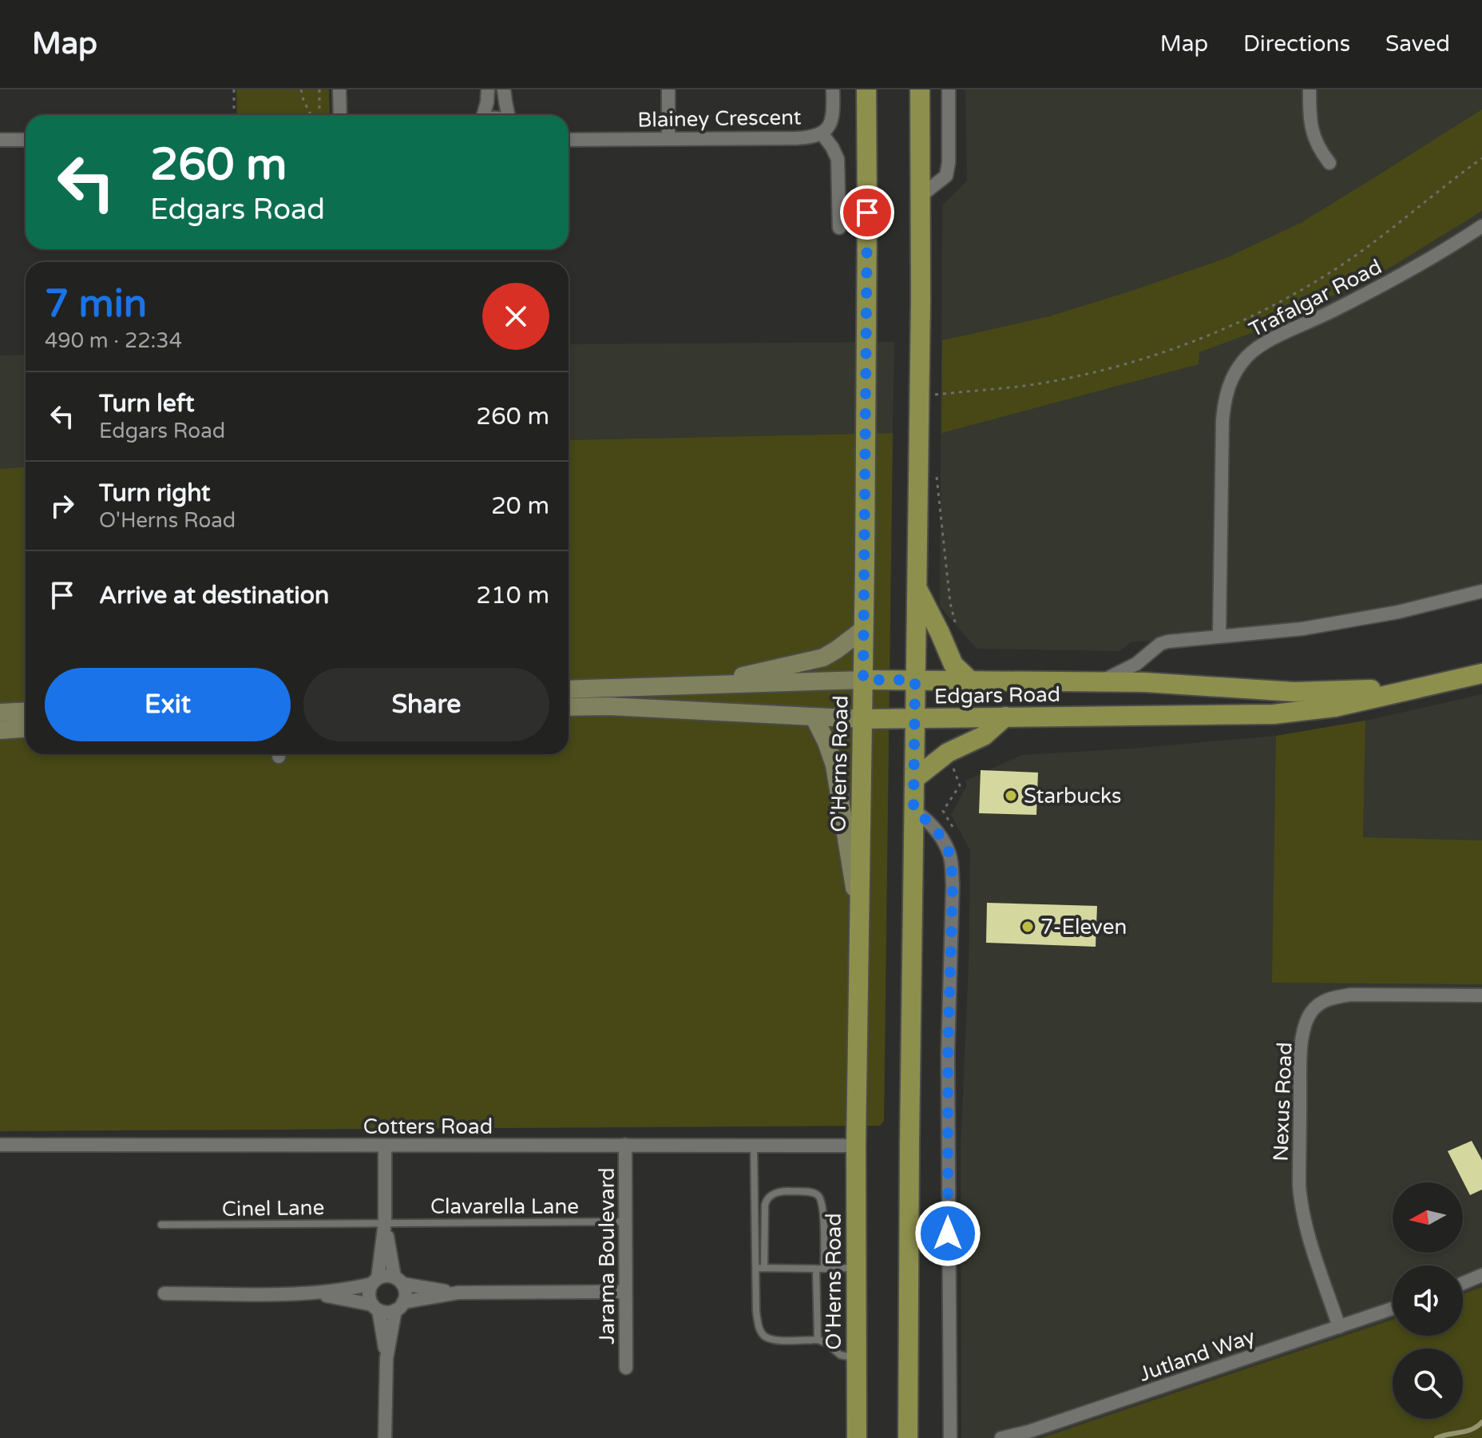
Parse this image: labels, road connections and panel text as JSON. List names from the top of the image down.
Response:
{
  "streets": {
    "main road": ["Edgars Road", "O'Herns Road"],
    "street": [
      "Blainey Crescent",
      "Trafalgar Road",
      "Nexus Road",
      "Cotters Road",
      "Jarama Boulevard",
      "Jutland Way"
    ],
    "lane": ["Clavarella Lane", "Cinel Lane"]
  },
  "crossings": [
    ["Edgars Road", "O'Herns Road"],
    ["O'Herns Road", "Cotters Road"],
    ["Nexus Road", "Jutland Way"],
    ["Cotters Road", "Jarama Boulevard"],
    ["Clavarella Lane", "Cinel Lane"],
    ["Clavarella Lane", "Jarama Boulevard"]
  ],
  "places": ["Starbucks", "7-Eleven"],
  "north": "left",
  "page": {
    "header": "Map",
    "nav": ["Map", "Directions", "Saved"],
    "turn": ["260 m", "Edgars Road"],
    "heading": ["7 min", "490 m · 22:34"],
    "list": [
      {
        "name": "Turn left",
        "note": "Edgars Road",
        "value": "260 m"
      },
      {
        "name": "Turn right",
        "note": "O'Herns Road",
        "value": "20 m"
      },
      {
        "name": "Arrive at destination",
        "value": "210 m"
      }
    ],
    "buttons": ["Exit", "Share"]
  }
}
